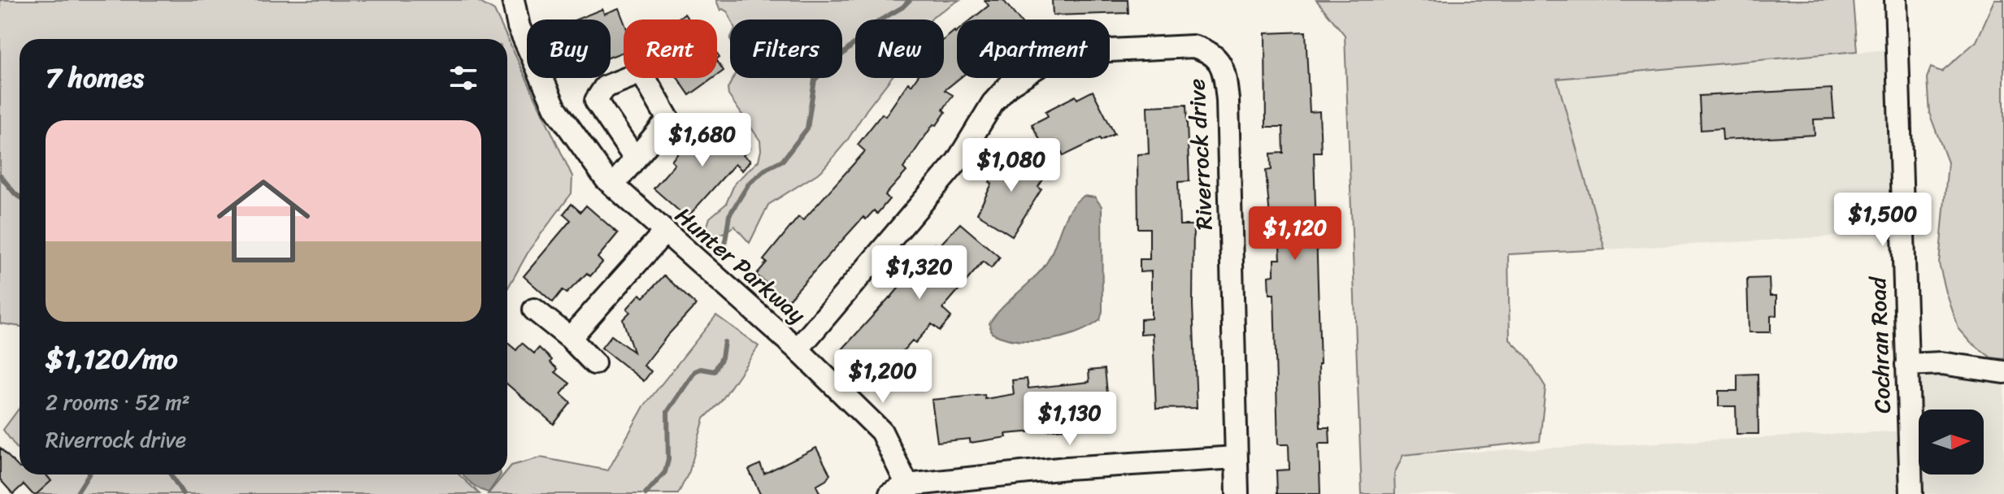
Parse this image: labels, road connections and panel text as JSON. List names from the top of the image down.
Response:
{
  "streets": {
    "street": ["Riverrock drive", "Hunter Parkway", "Cochran Road"]
  },
  "crossings": [
    ["Riverrock drive", "Hunter Parkway"]
  ],
  "north": "right",
  "page": {
    "chip": [
      "Buy",
      "Rent",
      "Filters",
      "New",
      "Apartment"
    ],
    "heading": "7 homes",
    "price": [
      "$1,680",
      "$1,080",
      "$1,500",
      "$1,120",
      "$1,320",
      "$1,200",
      "$1,130"
    ],
    "list": [
      {
        "name": "$1,120/mo",
        "note": "2 rooms · 52 m² · Riverrock drive"
      }
    ]
  }
}
